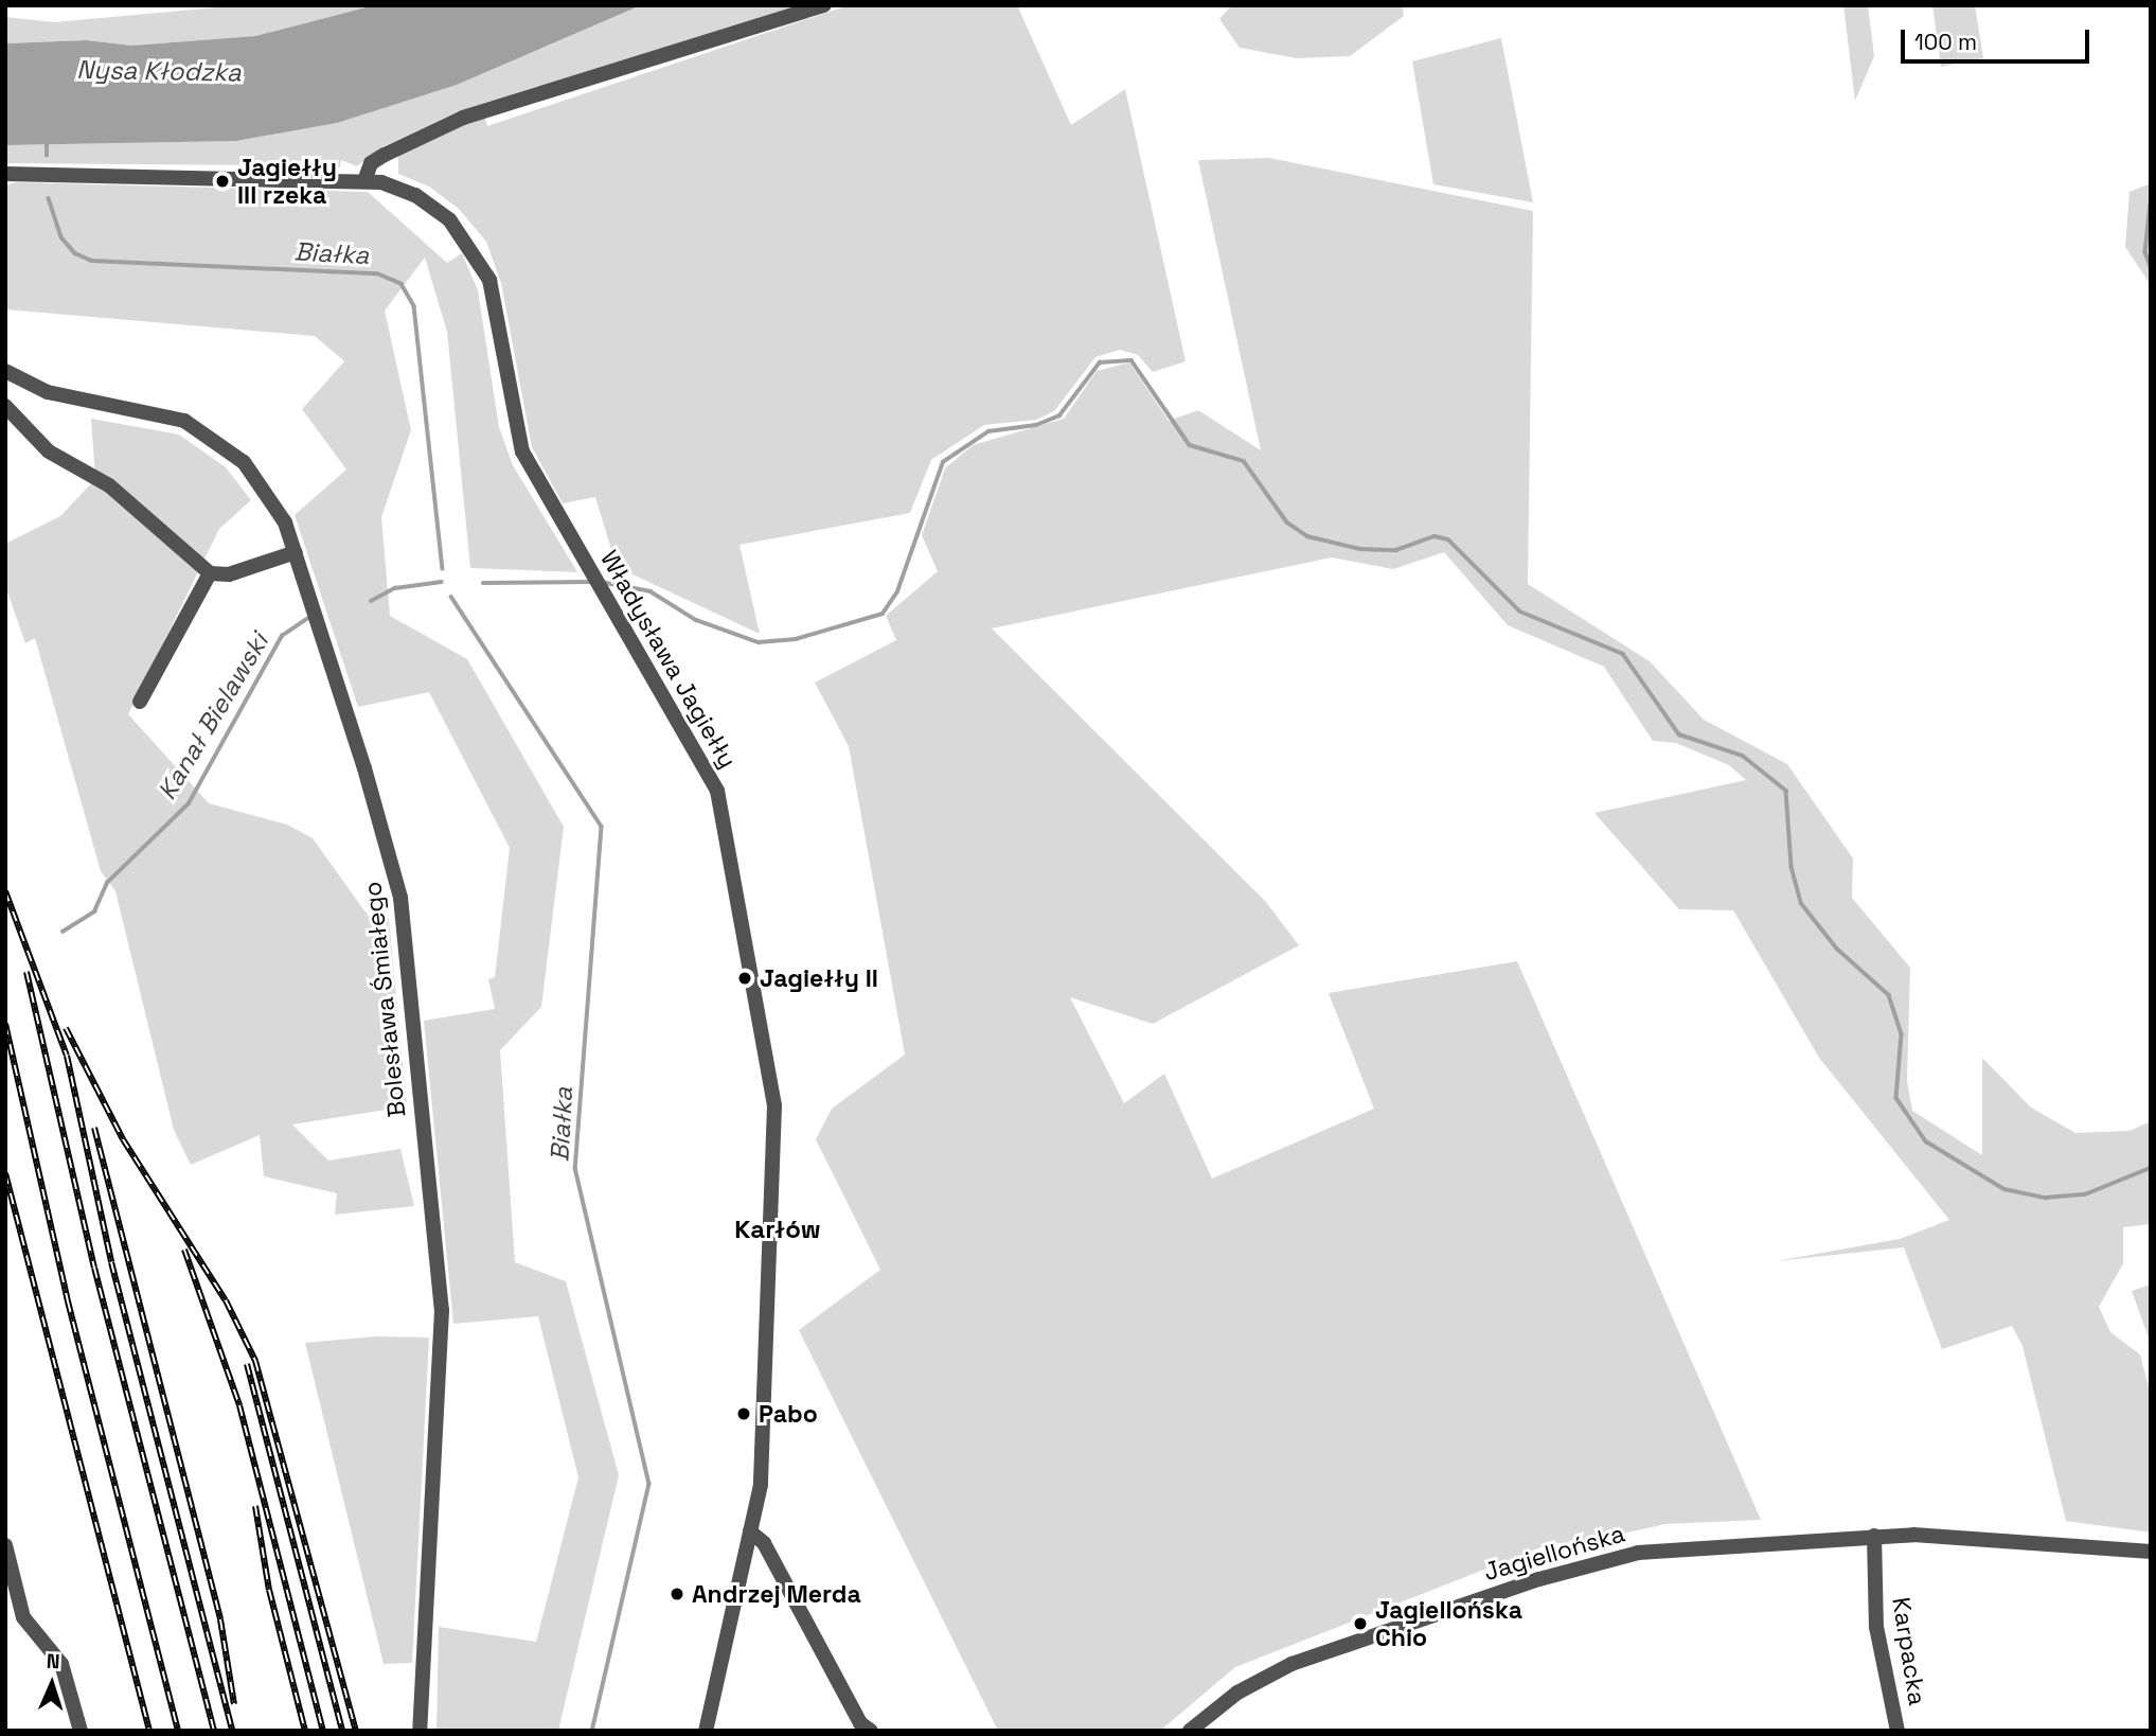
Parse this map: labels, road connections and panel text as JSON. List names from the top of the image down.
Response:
{
  "streets": {
    "street": [
      "Władysława Jagiełły",
      "Bolesława Śmiałego",
      "Jagiellońska",
      "Karpacka"
    ]
  },
  "crossings": [
    ["Jagiellońska", "Karpacka"]
  ],
  "districts": ["Karłów"],
  "water": ["Nysa Kłodzka", "Białka", "Kanał Bielawski"],
  "places": [
    "Jagiełły III rzeka",
    "Jagiełły II",
    "Pabo",
    "Andrzej Merda",
    "Jagiellońska Chio"
  ],
  "scale_bar": "100 m",
  "north": "top"
}
